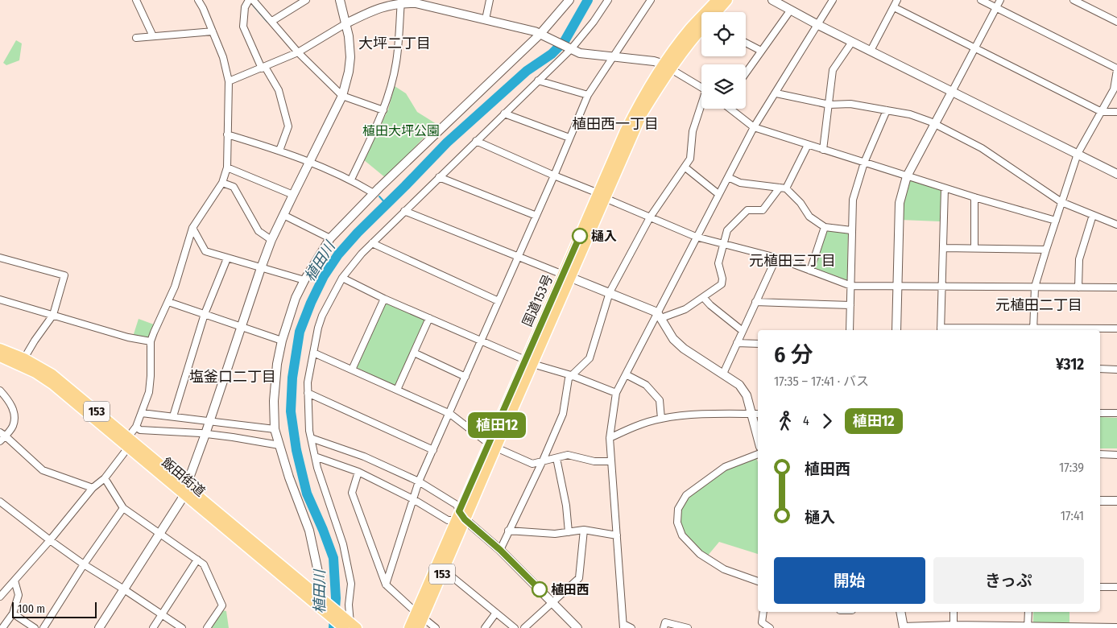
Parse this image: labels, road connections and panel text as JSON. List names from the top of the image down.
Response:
{
  "streets": {
    "highway": ["国道153号", "153", "飯田街道"]
  },
  "districts": [
    "大坪二丁目",
    "植田西一丁目",
    "元植田三丁目",
    "元植田二丁目",
    "塩釜口二丁目"
  ],
  "water": ["植田川"],
  "parks": ["植田大坪公園"],
  "places": ["樋入", "植田西"],
  "lines": ["bus line 植田12"],
  "scale_bar": "100 m",
  "page": {
    "on_map": "植田12",
    "heading": ["6 分", "17:35 – 17:41 · バス", "¥312"],
    "legs": ["4", "植田12"],
    "list": [
      {
        "name": "植田西",
        "value": "17:39"
      },
      {
        "name": "樋入",
        "value": "17:41"
      }
    ],
    "buttons": ["開始", "きっぷ"],
    "scale": "100 m"
  }
}
